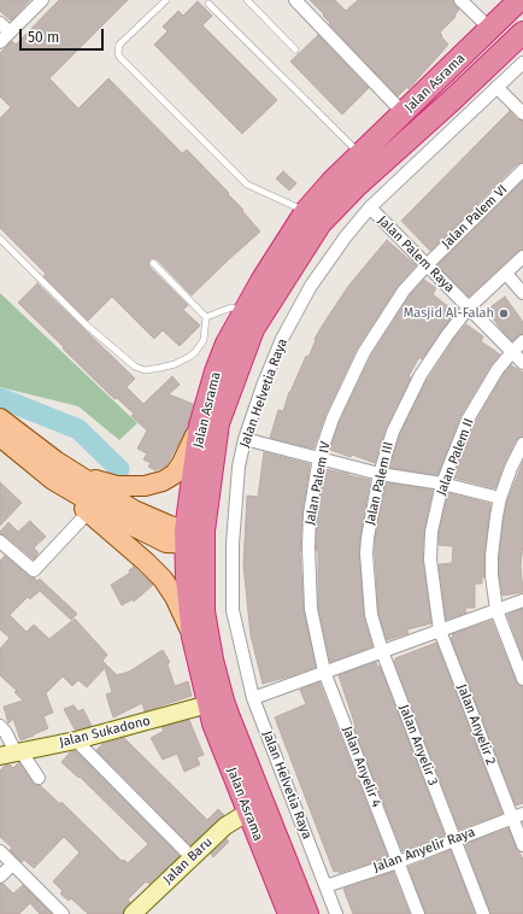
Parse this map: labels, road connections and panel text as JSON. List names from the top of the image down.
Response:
{
  "streets": {
    "highway": ["Jalan Asrama"],
    "street": [
      "Jalan Palem VI",
      "Jalan Palem Raya",
      "Jalan Helvetia Raya",
      "Jalan Palem II",
      "Jalan Palem IV",
      "Jalan Palem III",
      "Jalan Anyelir 2",
      "Jalan Sukadono",
      "Jalan Anyelir 3",
      "Jalan Anyelir 4",
      "Jalan Anyelir Raya",
      "Jalan Baru"
    ]
  },
  "crossings": [
    ["Jalan Asrama", "Jalan Sukadono"],
    ["Jalan Asrama", "Jalan Baru"],
    ["Jalan Palem VI", "Jalan Palem Raya"],
    ["Jalan Palem VI", "Jalan Palem IV"],
    ["Jalan Palem Raya", "Jalan Helvetia Raya"],
    ["Jalan Palem Raya", "Jalan Palem II"],
    ["Jalan Palem Raya", "Jalan Palem IV"],
    ["Jalan Palem Raya", "Jalan Palem III"],
    ["Jalan Helvetia Raya", "Jalan Anyelir Raya"],
    ["Jalan Palem II", "Jalan Anyelir 2"],
    ["Jalan Palem IV", "Jalan Anyelir 4"],
    ["Jalan Palem III", "Jalan Anyelir 3"],
    ["Jalan Anyelir 2", "Jalan Anyelir Raya"],
    ["Jalan Anyelir 3", "Jalan Anyelir Raya"],
    ["Jalan Anyelir 4", "Jalan Anyelir Raya"]
  ],
  "places": ["Masjid Al-Falah"],
  "scale_bar": "50 m"
}
